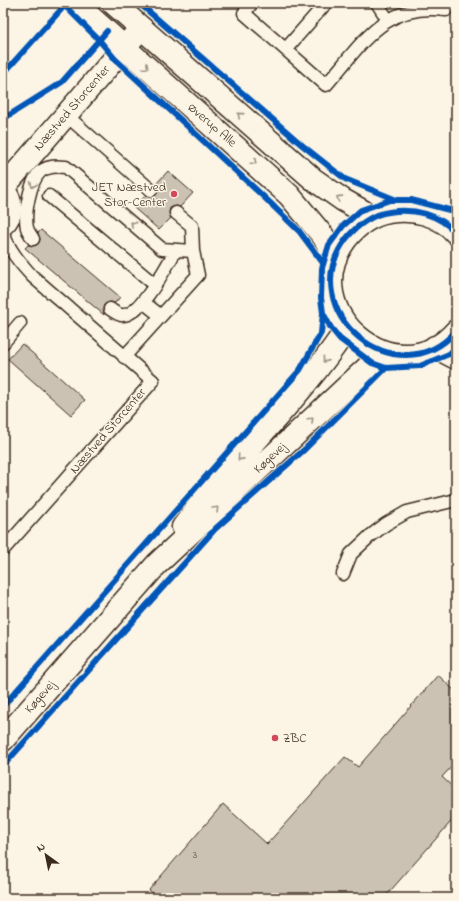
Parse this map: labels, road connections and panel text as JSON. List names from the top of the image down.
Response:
{
  "streets": {
    "street": ["Næstved Storcenter", "Øverup Alle", "Køgevej"]
  },
  "crossings": [
    ["Næstved Storcenter", "Øverup Alle"]
  ],
  "places": ["JET Næstved Stor-Center", "ZBC"],
  "house_numbers": ["3"],
  "north": "top left"
}
